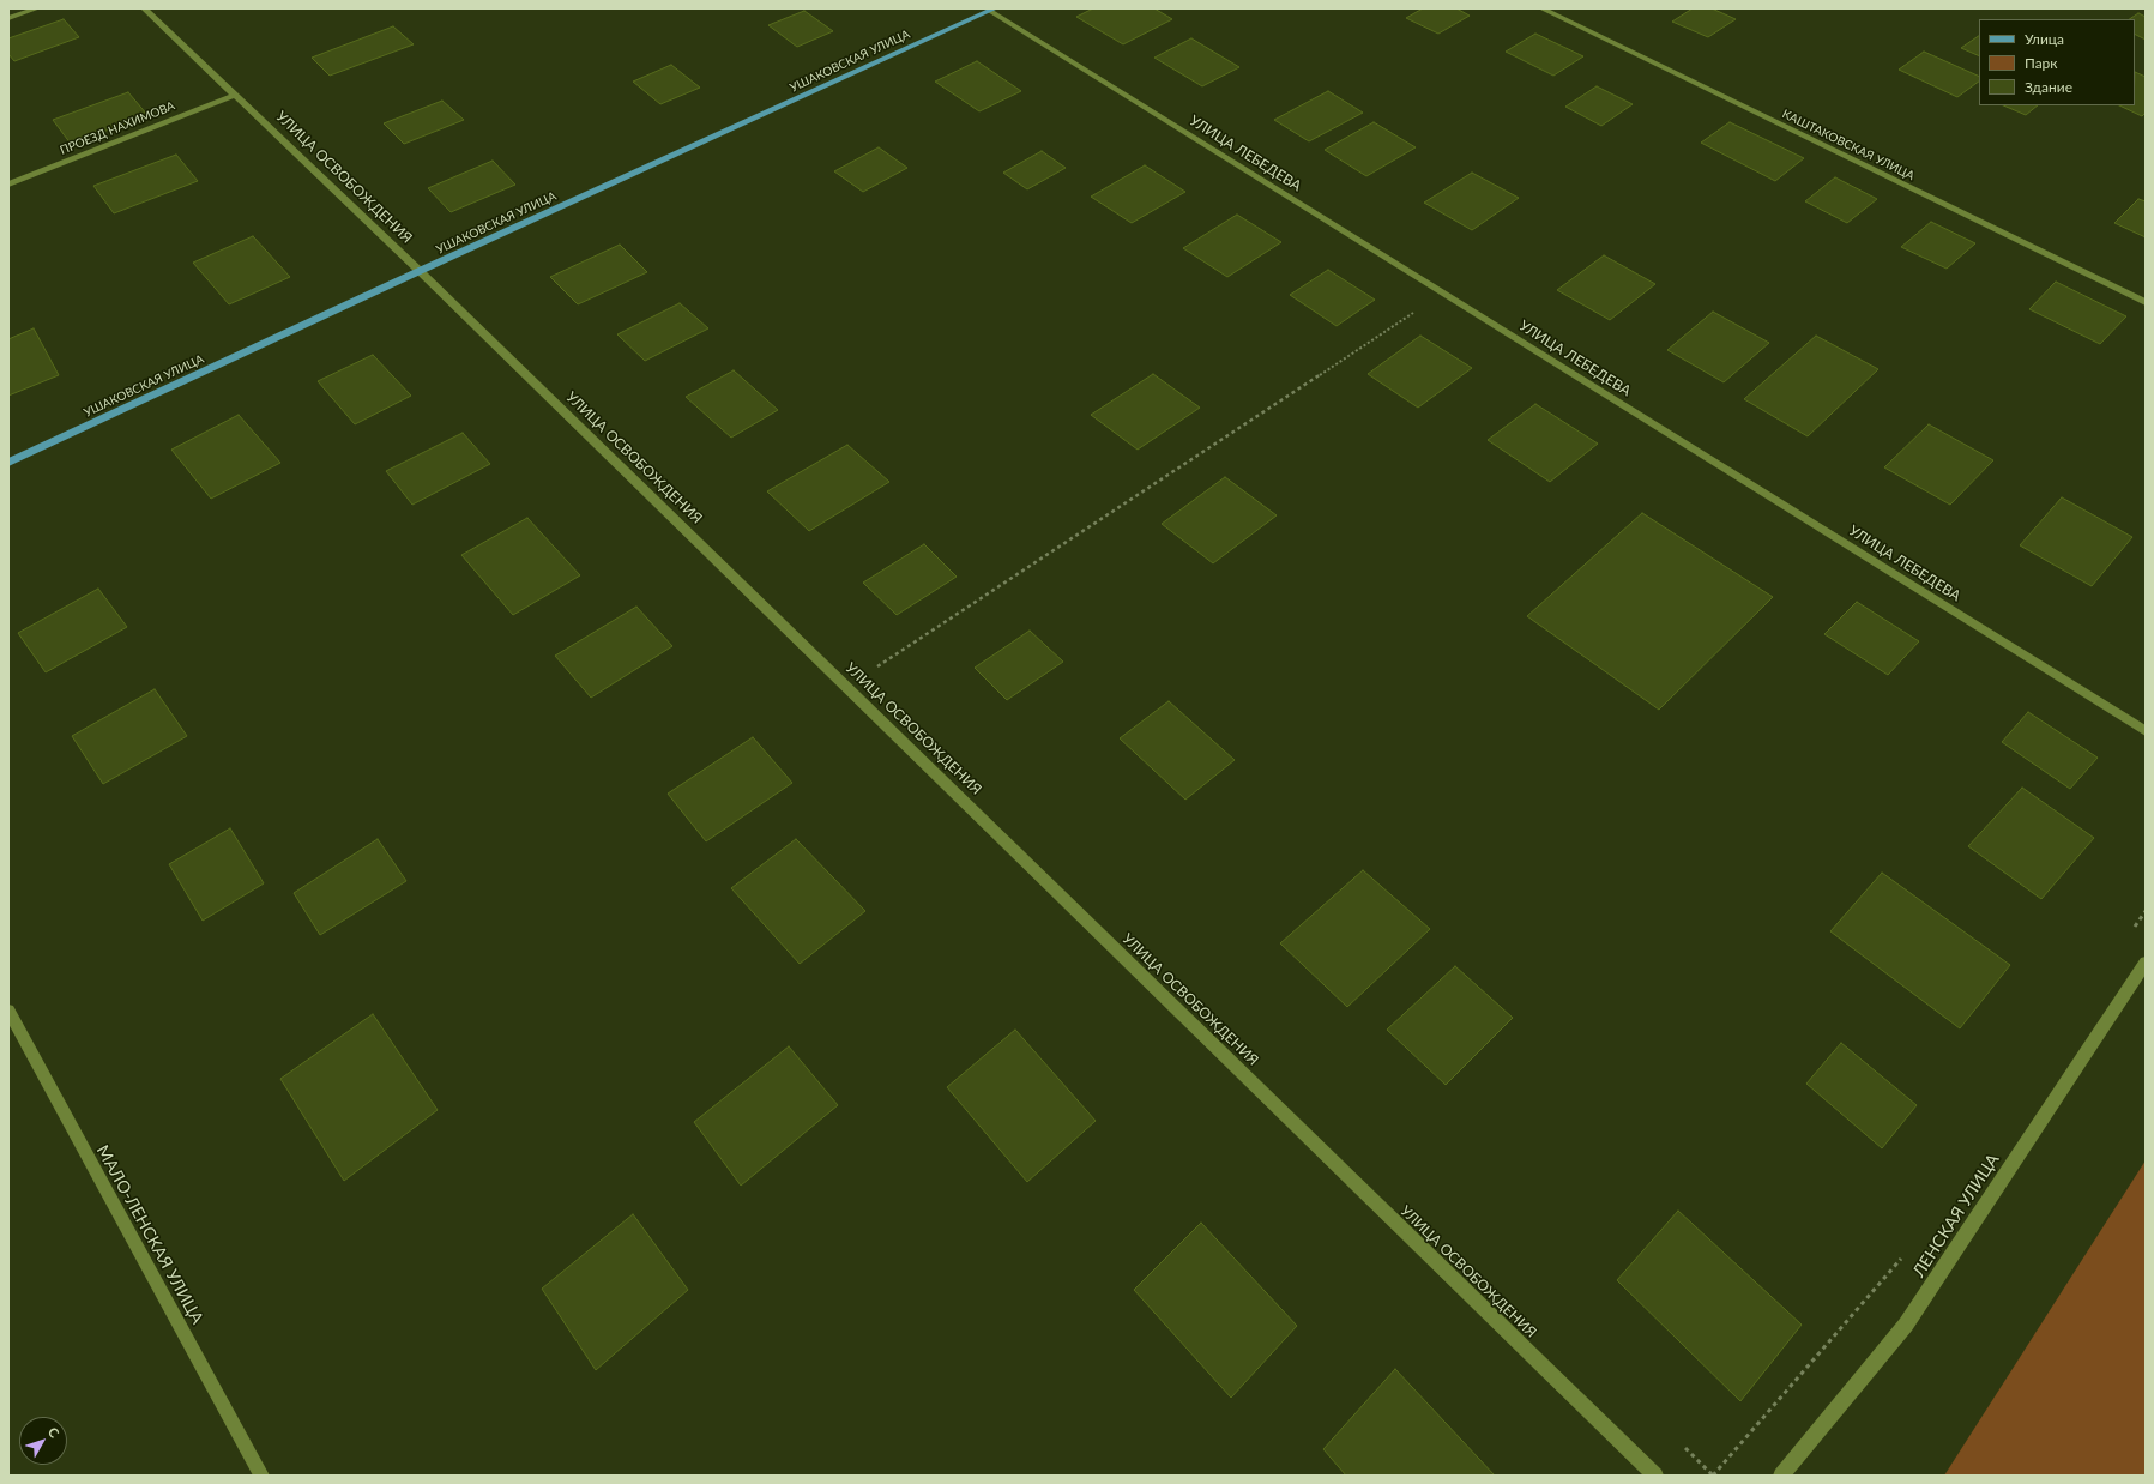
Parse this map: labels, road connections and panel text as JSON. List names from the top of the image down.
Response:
{
  "streets": {
    "main road": ["УШАКОВСКАЯ УЛИЦА"],
    "street": [
      "ПРОЕЗД НАХИМОВА",
      "КАШТАКОВСКАЯ УЛИЦА",
      "УЛИЦА ЛЕБЕДЕВА",
      "УЛИЦА ОСВОБОЖДЕНИЯ",
      "ЛЕНСКАЯ УЛИЦА",
      "МАЛО-ЛЕНСКАЯ УЛИЦА"
    ]
  },
  "crossings": [
    ["УШАКОВСКАЯ УЛИЦА", "УЛИЦА ЛЕБЕДЕВА"],
    ["УШАКОВСКАЯ УЛИЦА", "УЛИЦА ОСВОБОЖДЕНИЯ"],
    ["ПРОЕЗД НАХИМОВА", "УЛИЦА ОСВОБОЖДЕНИЯ"]
  ],
  "legend": ["Улица", "Парк", "Здание"],
  "north": "top right"
}
